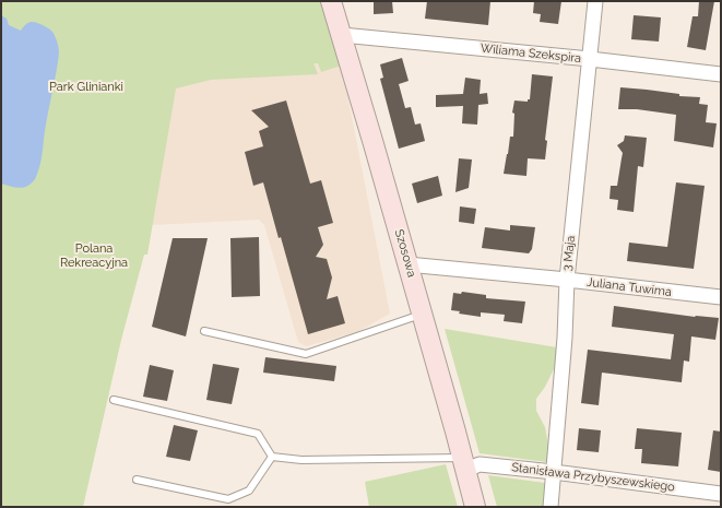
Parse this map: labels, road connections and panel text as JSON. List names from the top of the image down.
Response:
{
  "streets": {
    "street": [
      "Wiliama Szekspira",
      "Szosowa",
      "3 Maja",
      "Juliana Tuwima",
      "Stanisława Przybyszewskiego"
    ]
  },
  "crossings": [
    ["Wiliama Szekspira", "Szosowa"],
    ["Wiliama Szekspira", "3 Maja"],
    ["Szosowa", "Juliana Tuwima"],
    ["Szosowa", "Stanisława Przybyszewskiego"],
    ["3 Maja", "Juliana Tuwima"],
    ["3 Maja", "Stanisława Przybyszewskiego"]
  ],
  "parks": ["Park Glinianki", "Polana Rekreacyjna"]
}
